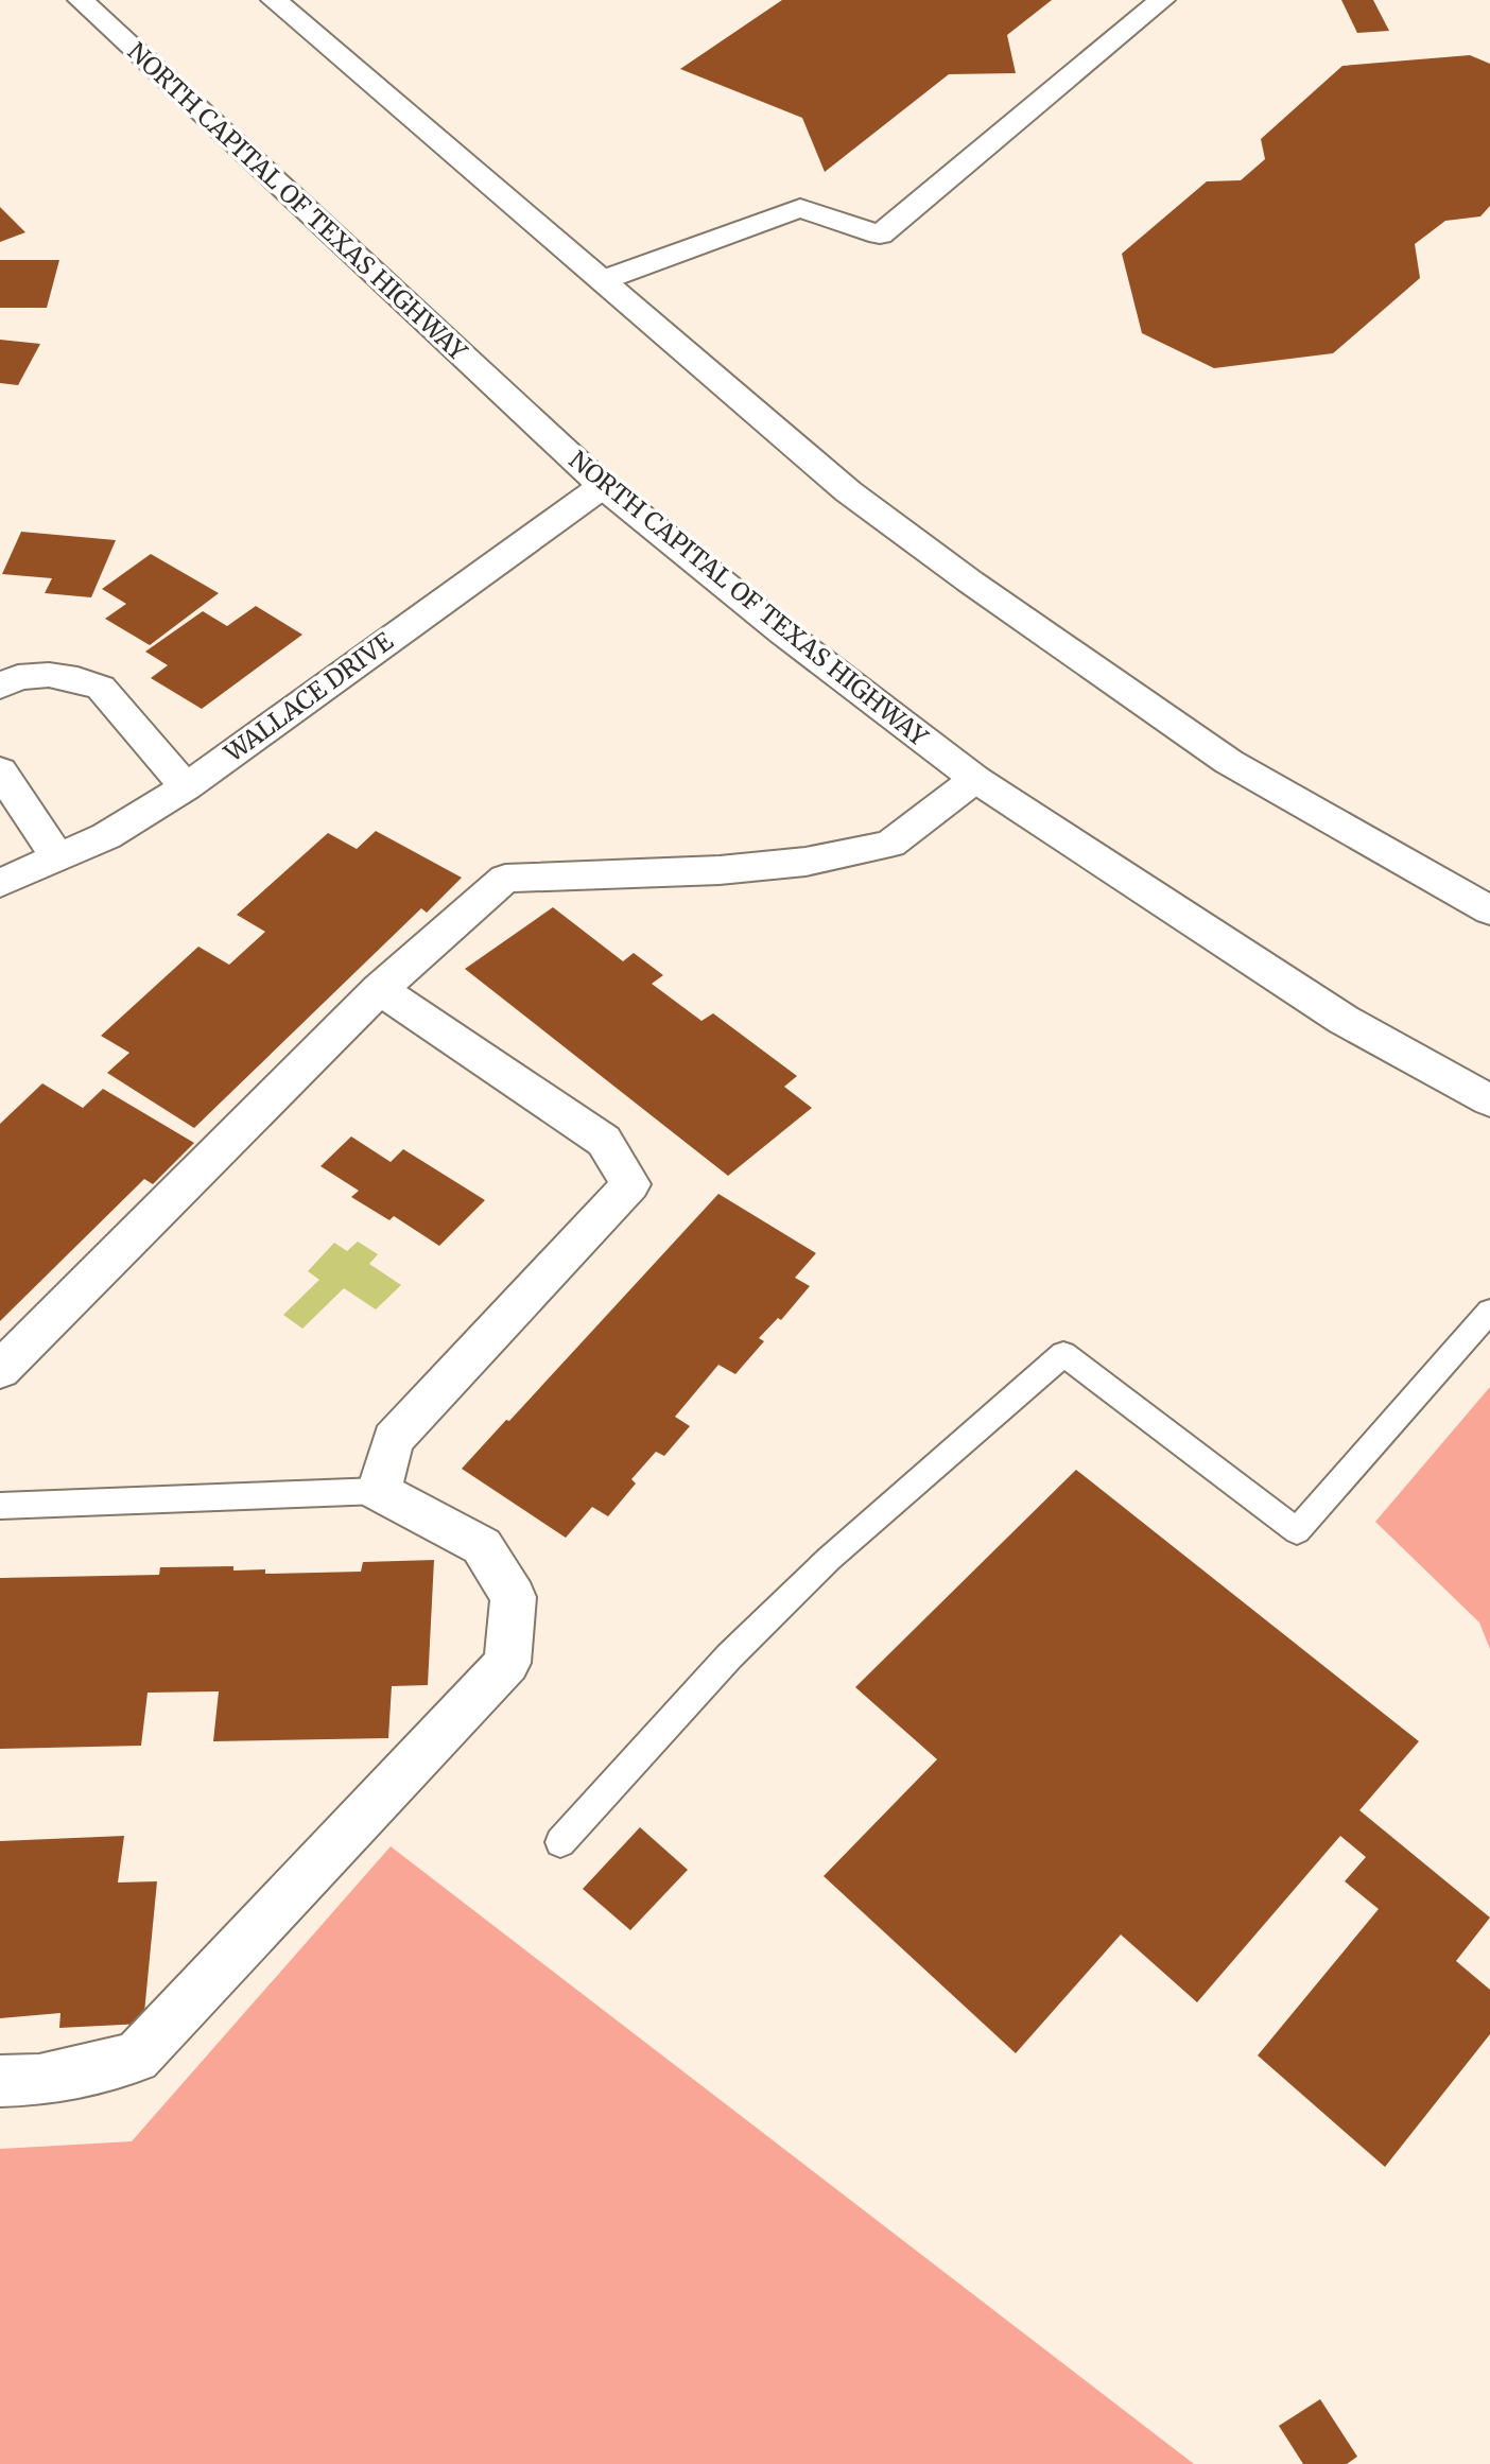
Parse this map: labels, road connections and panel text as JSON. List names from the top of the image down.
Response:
{
  "streets": {
    "main road": ["NORTH CAPITAL OF TEXAS HIGHWAY", "WALLACE DRIVE"]
  },
  "crossings": [
    ["NORTH CAPITAL OF TEXAS HIGHWAY", "WALLACE DRIVE"]
  ]
}
